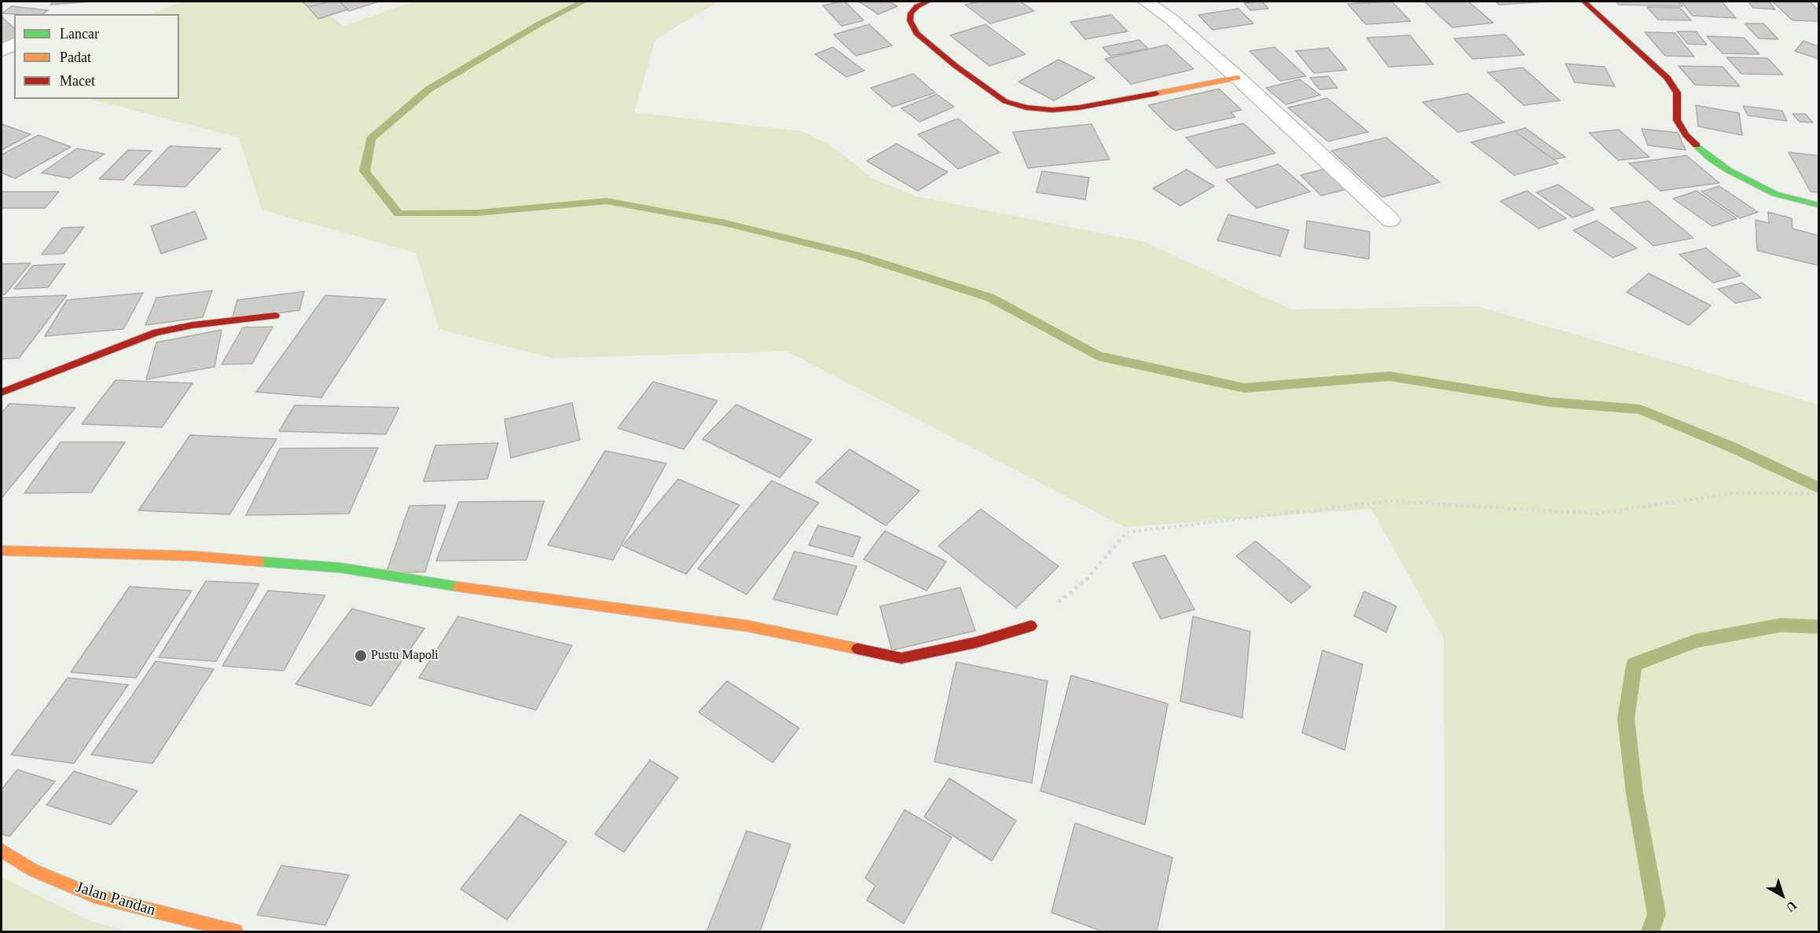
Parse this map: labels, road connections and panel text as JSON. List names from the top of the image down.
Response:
{
  "streets": {
    "street": ["Jalan Pandan"]
  },
  "places": ["Pustu Mapoli"],
  "legend": ["Lancar", "Padat", "Macet"],
  "north": "bottom right"
}
